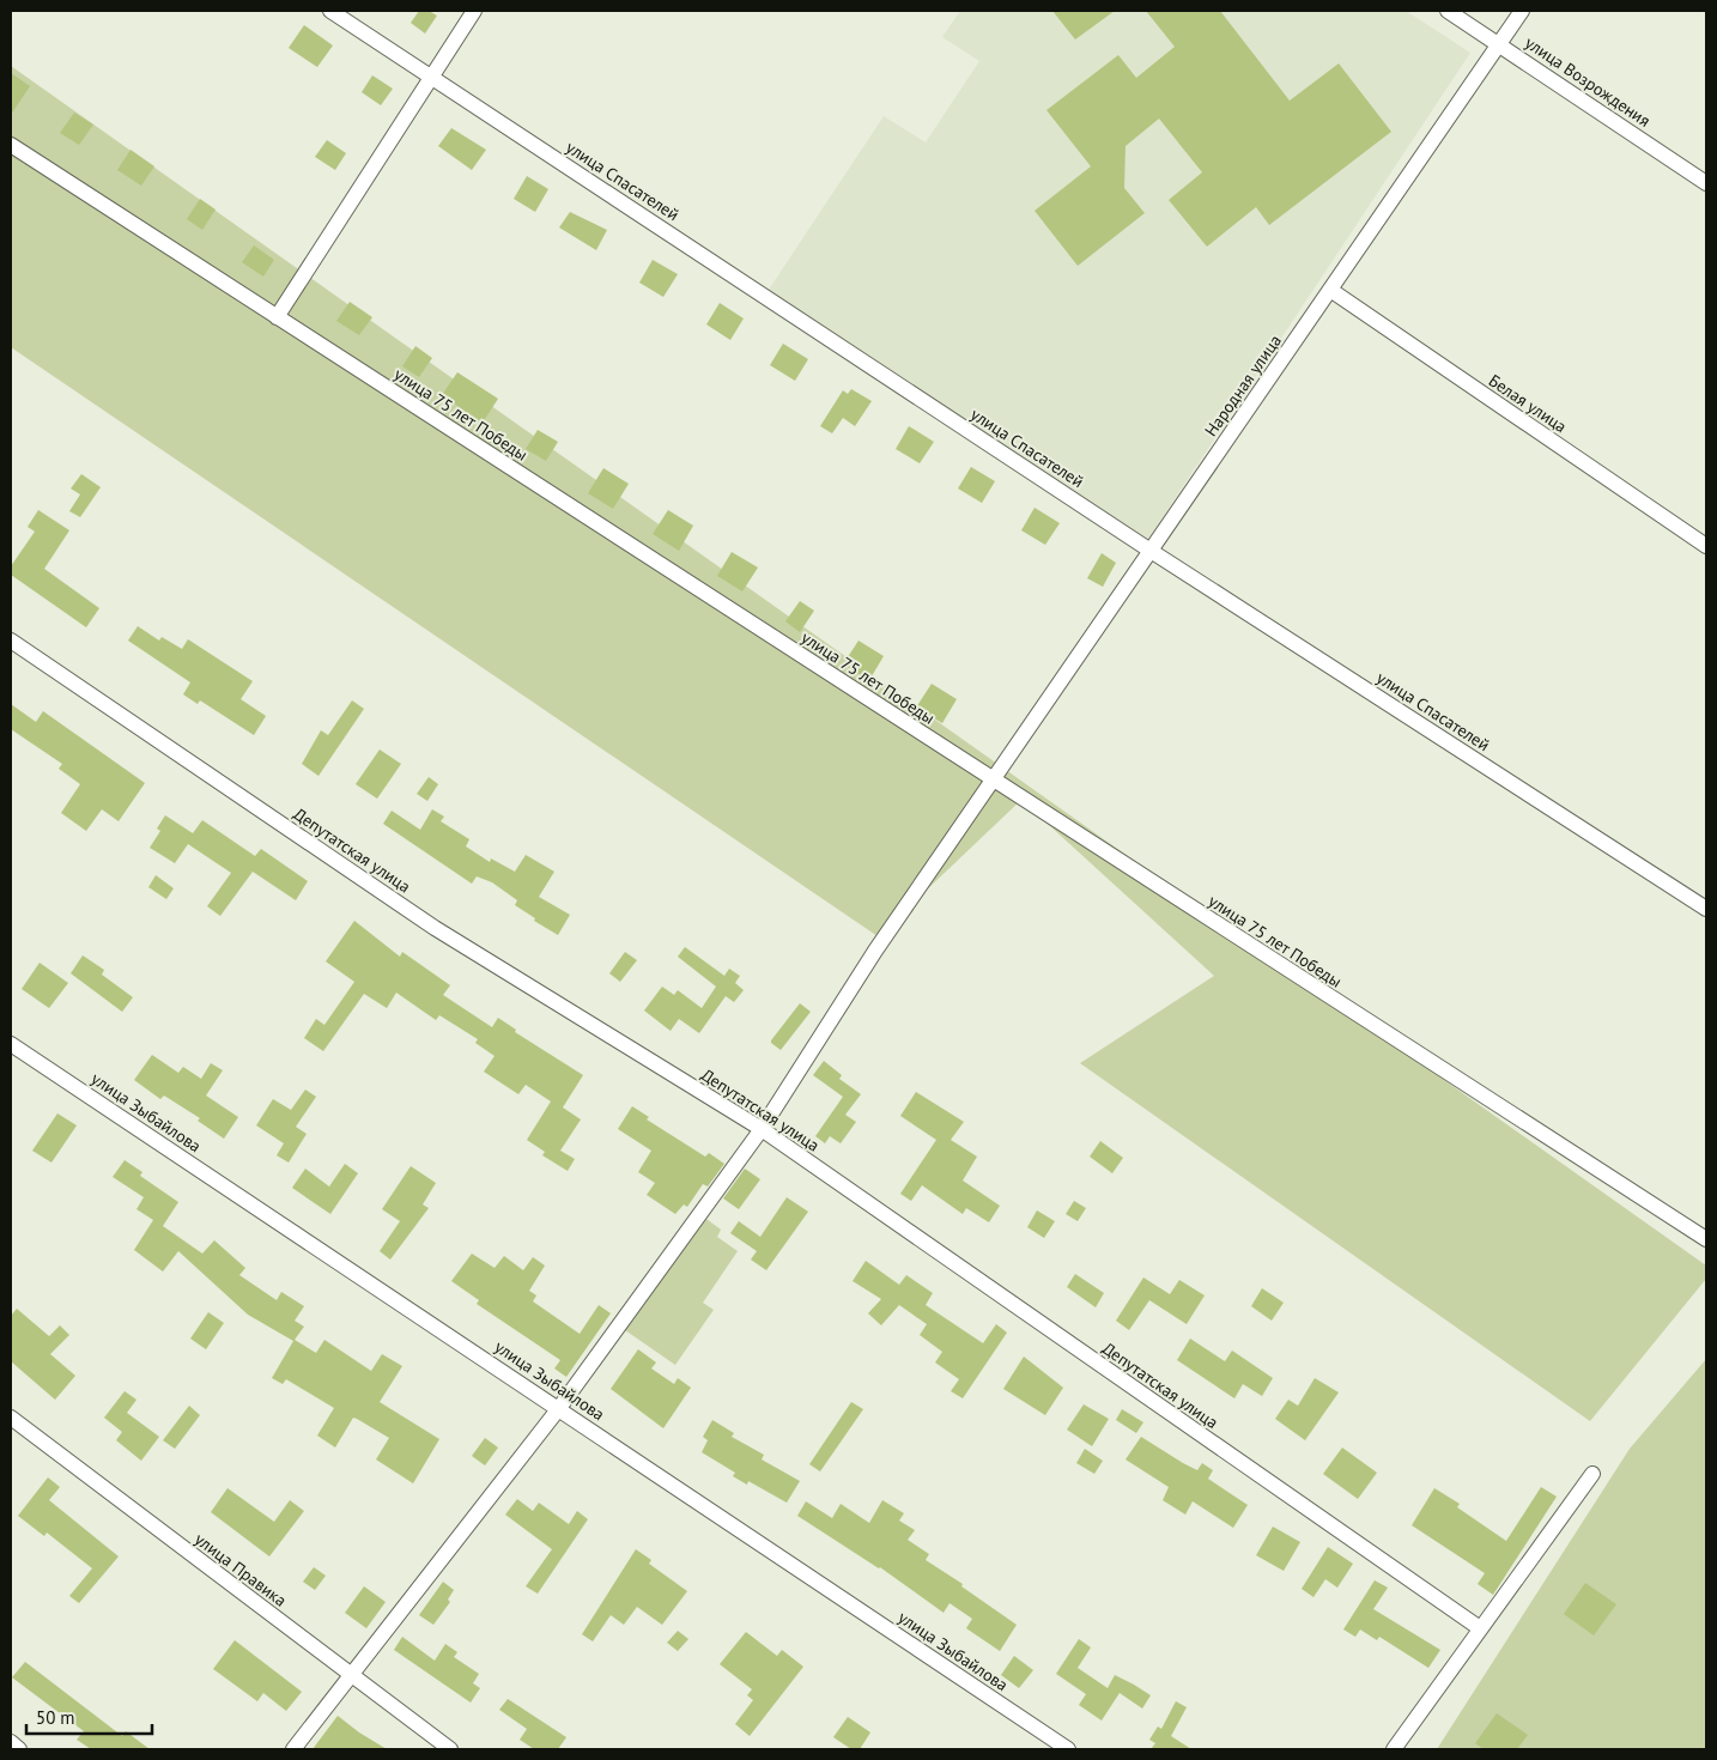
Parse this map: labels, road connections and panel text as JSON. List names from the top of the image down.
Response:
{
  "streets": {
    "street": [
      "улица Возрождения",
      "улица Спасателей",
      "Народная улица",
      "Белая улица",
      "улица 75 лет Победы",
      "Депутатская улица",
      "улица Зыбайлова",
      "улица Правика"
    ]
  },
  "crossings": [
    ["улица Возрождения", "Народная улица"],
    ["улица Спасателей", "Народная улица"],
    ["Народная улица", "Белая улица"],
    ["Народная улица", "улица 75 лет Победы"],
    ["Народная улица", "Депутатская улица"],
    ["Народная улица", "улица Зыбайлова"],
    ["Народная улица", "улица Правика"]
  ],
  "scale_bar": "50 m"
}
